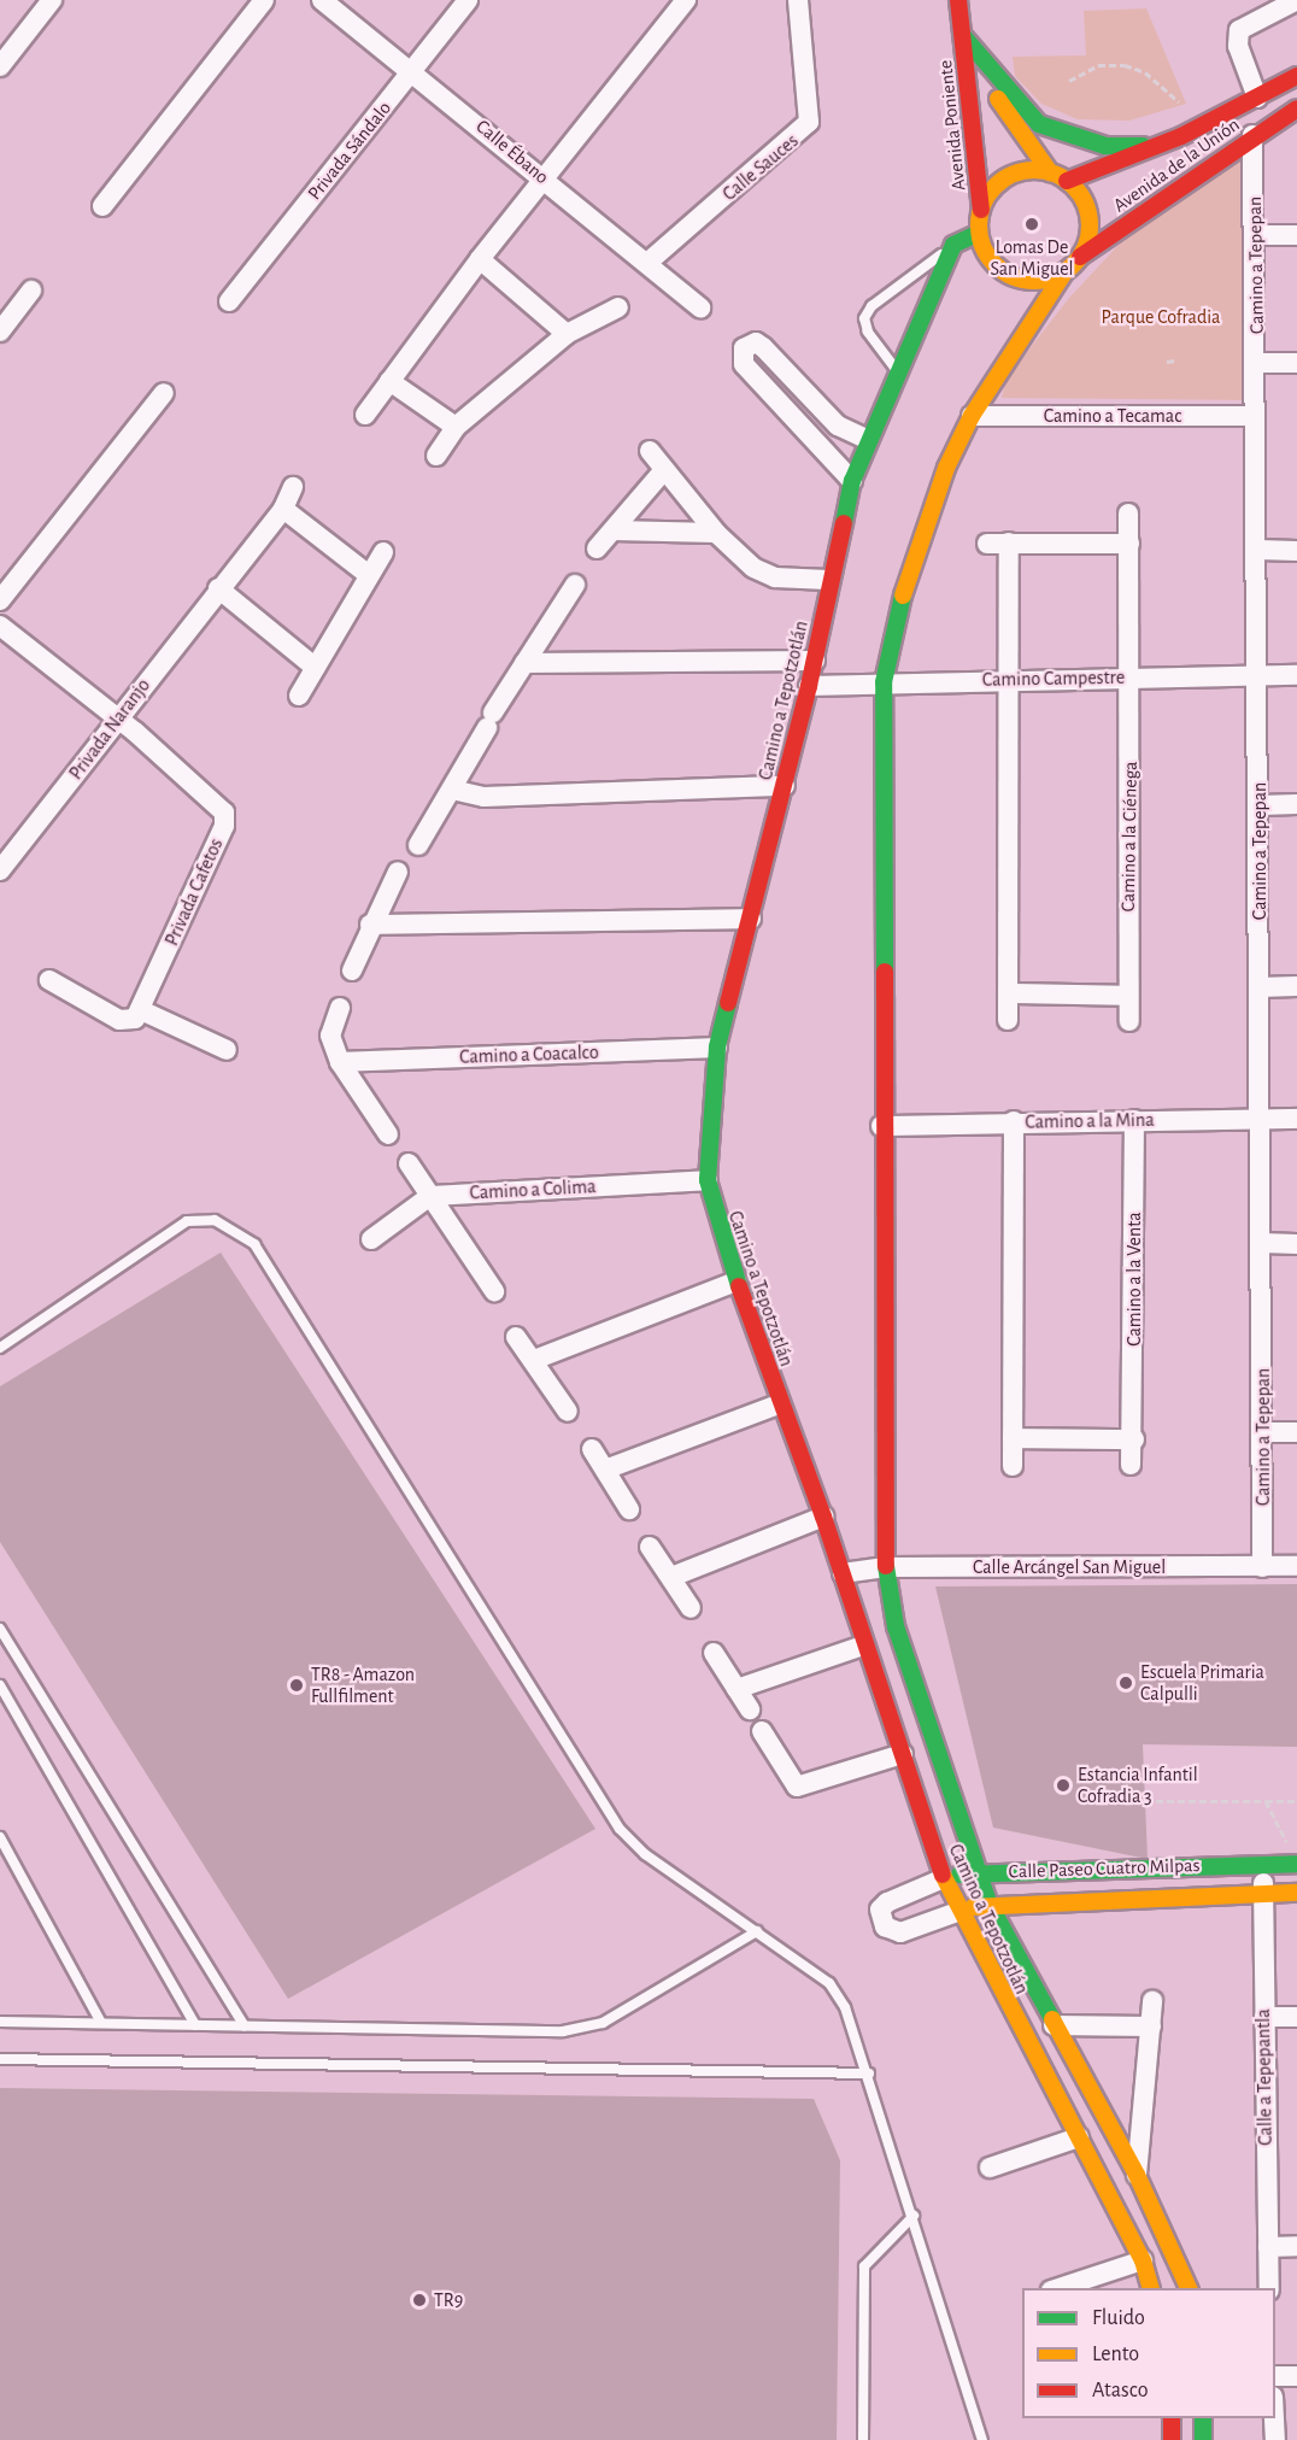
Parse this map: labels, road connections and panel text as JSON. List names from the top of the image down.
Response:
{
  "streets": {
    "main road": [
      "Avenida Poniente",
      "Avenida de la Unión",
      "Camino a Tepotzotlán",
      "Calle Paseo Cuatro Milpas"
    ],
    "street": [
      "Privada Sándalo",
      "Calle Ébano",
      "Calle Sauces",
      "Camino a Tepepan",
      "Camino a Tecamac",
      "Camino Campestre",
      "Privada Naranjo",
      "Camino a la Ciénega",
      "Privada Cafetos",
      "Camino a Coacalco",
      "Camino a la Mina",
      "Camino a Colima",
      "Camino a la Venta",
      "Calle Arcángel San Miguel",
      "Calle a Tepepantla"
    ]
  },
  "crossings": [
    ["Avenida Poniente", "Avenida de la Unión"],
    ["Avenida Poniente", "Camino a Tepotzotlán"],
    ["Privada Sándalo", "Calle Ébano"],
    ["Calle Ébano", "Calle Sauces"],
    ["Avenida de la Unión", "Camino a Tepepan"],
    ["Avenida de la Unión", "Camino a Tepotzotlán"],
    ["Camino a Tepepan", "Camino a Tecamac"],
    ["Camino a Tepepan", "Camino Campestre"],
    ["Camino a Tepepan", "Camino a la Mina"],
    ["Camino a Tepepan", "Calle Arcángel San Miguel"],
    ["Camino a Tecamac", "Camino a Tepotzotlán"],
    ["Camino Campestre", "Camino a Tepotzotlán"],
    ["Camino Campestre", "Camino a la Ciénega"],
    ["Camino a Tepotzotlán", "Camino a Coacalco"],
    ["Camino a Tepotzotlán", "Camino a la Mina"],
    ["Camino a Tepotzotlán", "Camino a Colima"],
    ["Camino a Tepotzotlán", "Calle Arcángel San Miguel"],
    ["Camino a Tepotzotlán", "Calle Paseo Cuatro Milpas"],
    ["Privada Naranjo", "Privada Cafetos"],
    ["Camino a la Mina", "Camino a la Venta"],
    ["Calle Paseo Cuatro Milpas", "Calle a Tepepantla"]
  ],
  "parks": ["Parque Cofradia"],
  "places": [
    "Lomas De San Miguel",
    "Escuela Primaria Calpulli",
    "TR8 - Amazon Fullfilment",
    "Estancia Infantil Cofradia 3",
    "TR9"
  ],
  "legend": ["Fluido", "Lento", "Atasco"]
}
